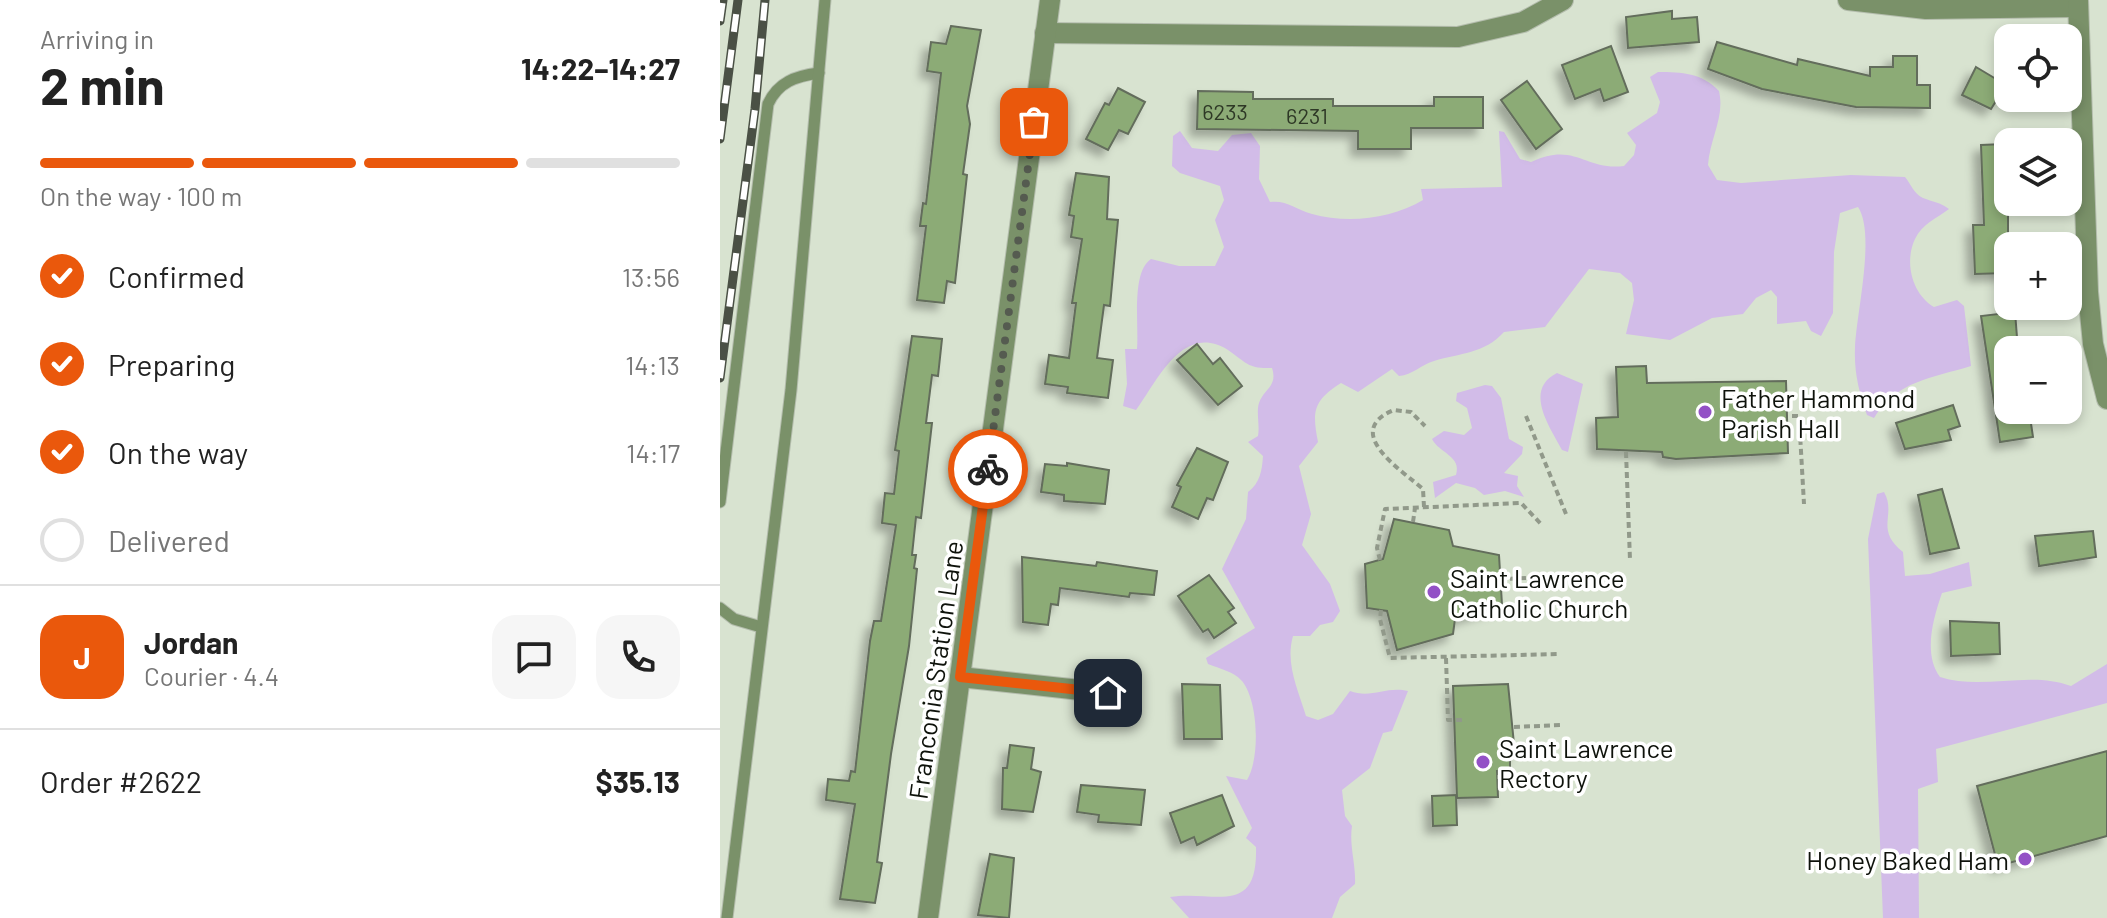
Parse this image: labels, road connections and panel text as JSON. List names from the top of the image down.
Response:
{
  "streets": {
    "street": ["Franconia Station Lane"]
  },
  "places": [
    "Father Hammond Parish Hall",
    "Saint Lawrence Catholic Church",
    "Saint Lawrence Rectory",
    "Honey Baked Ham"
  ],
  "house_numbers": ["6233", "6231"],
  "page": {
    "heading": ["2 min", "Arriving in", "14:22–14:27"],
    "panel": [
      "Jordan",
      "Courier · 4.4",
      "Order #2622",
      "$35.13"
    ],
    "map_buttons": ["+", "−"],
    "bar": "On the way · 100 m",
    "list": [
      ["Confirmed", "13:56"],
      ["Preparing", "14:13"],
      ["On the way", "14:17"],
      "Delivered"
    ],
    "round": "J"
  }
}
